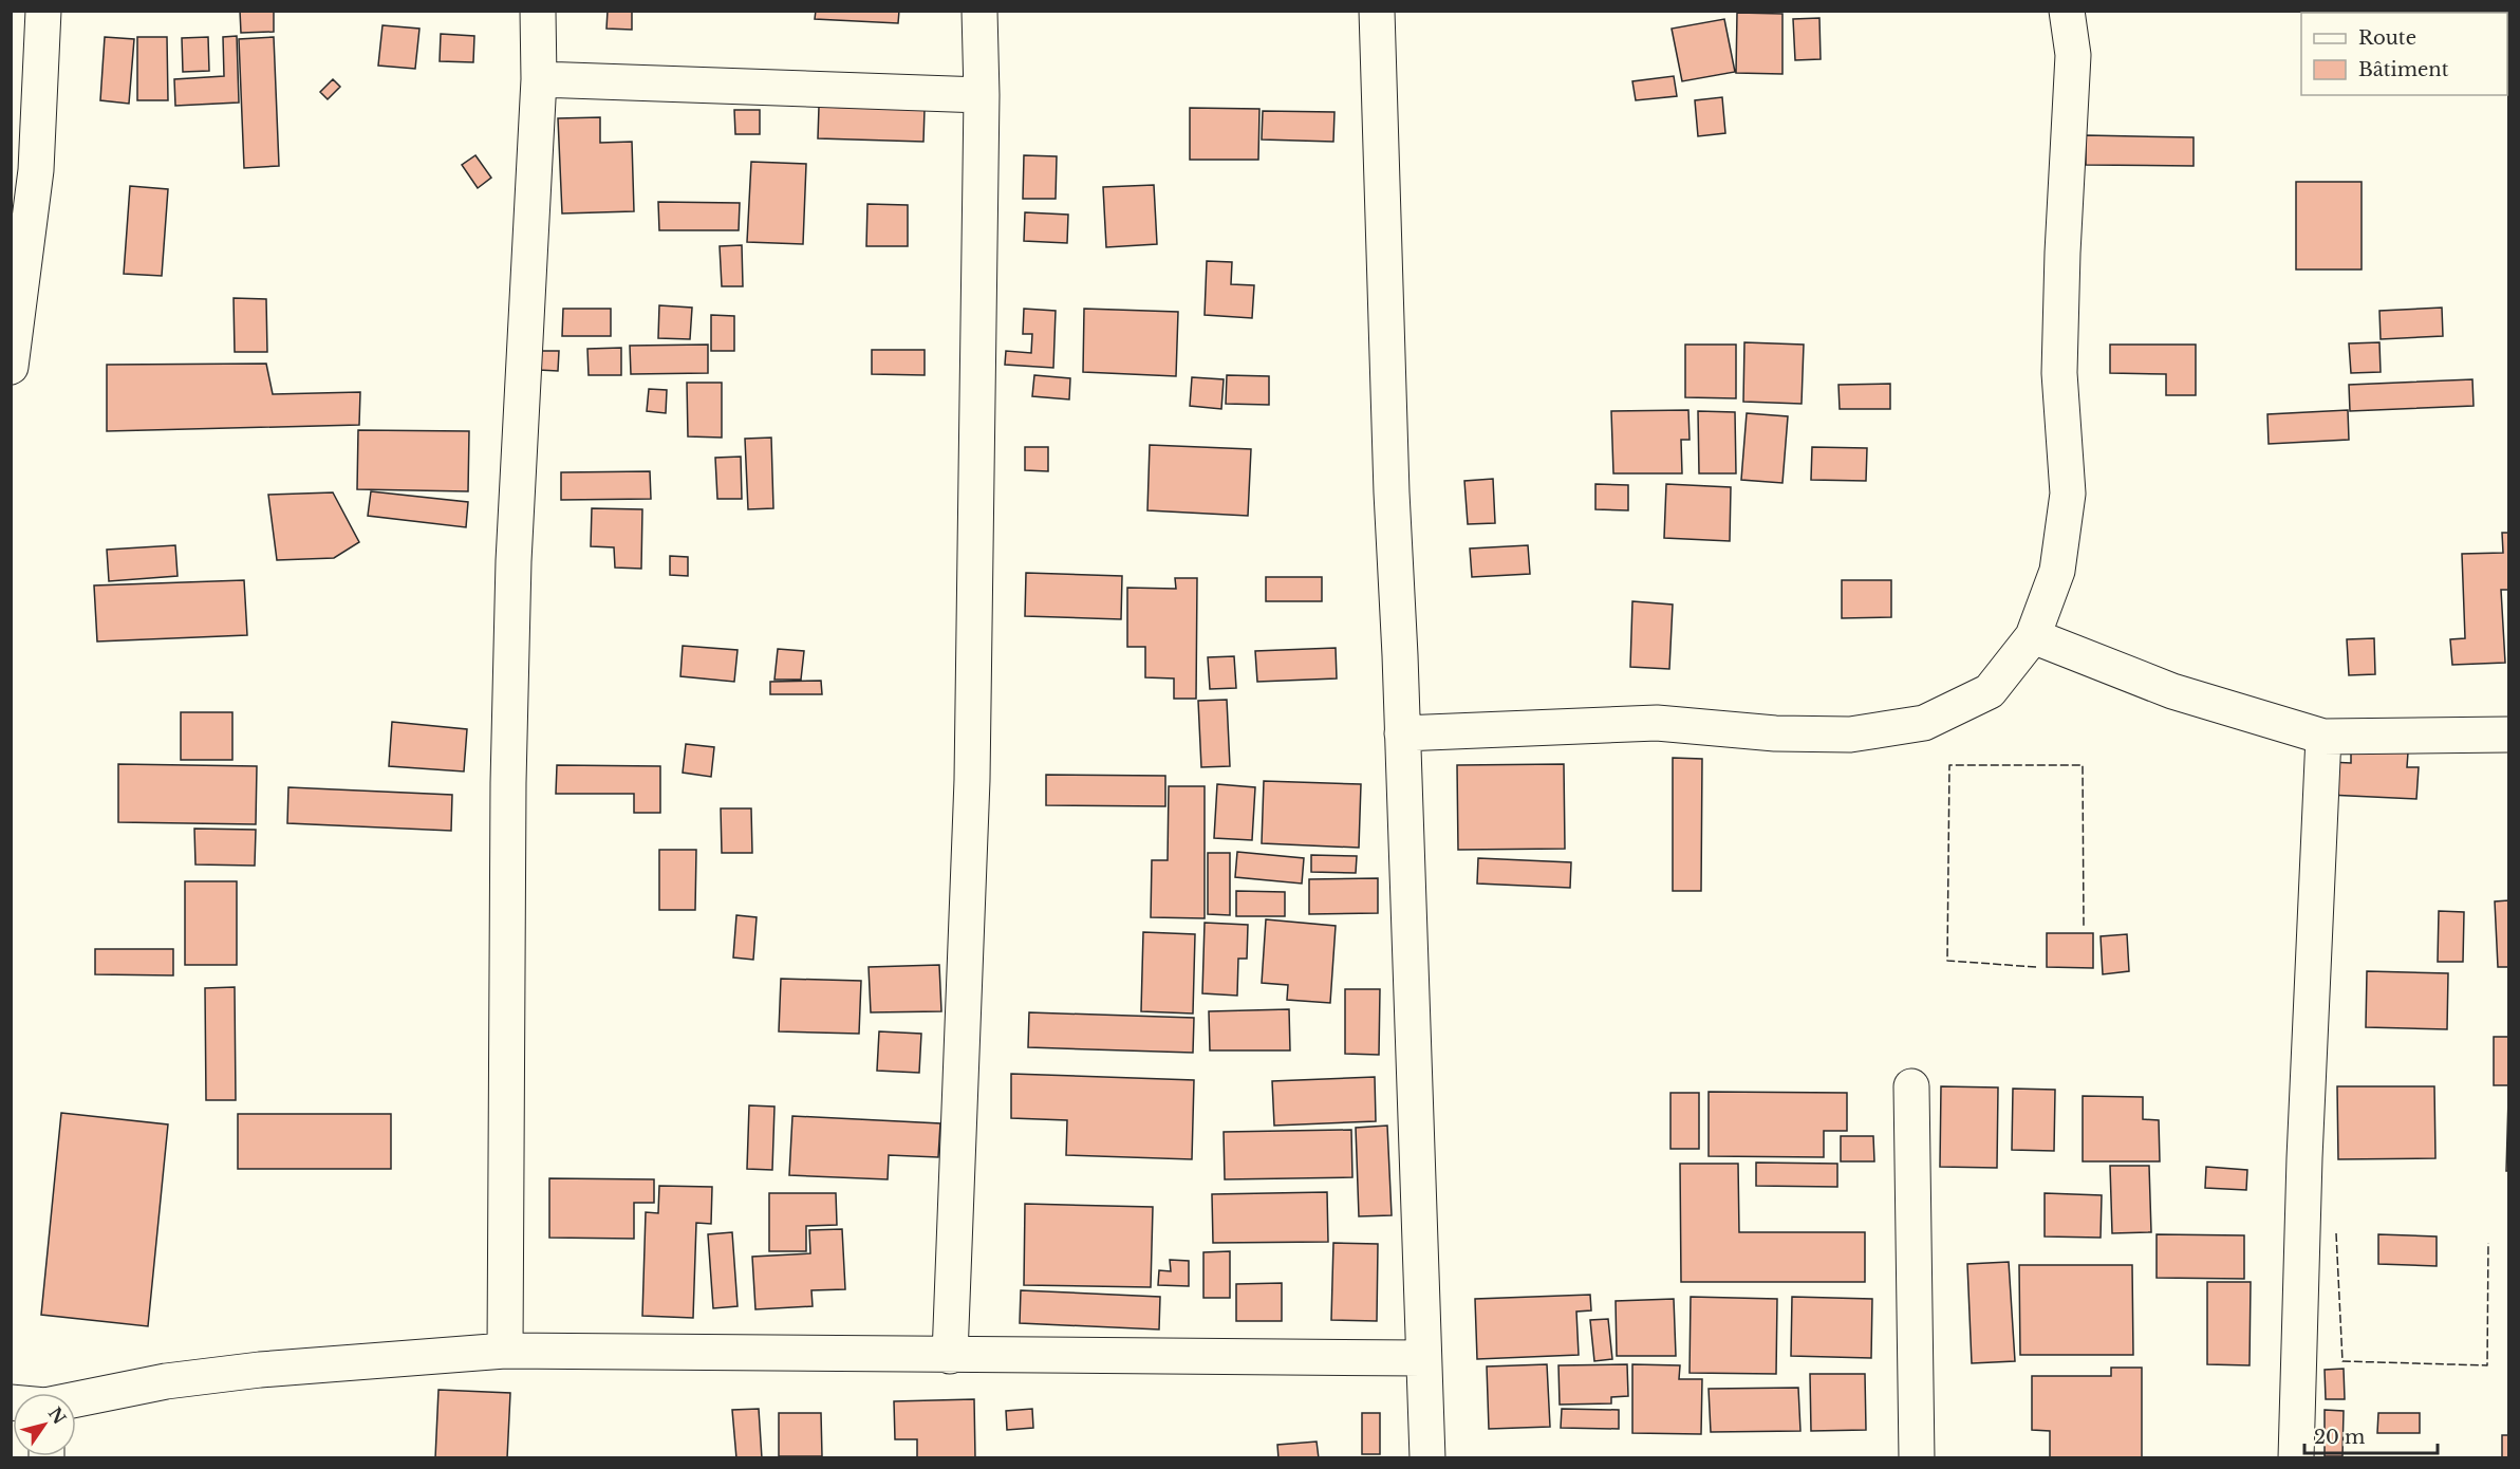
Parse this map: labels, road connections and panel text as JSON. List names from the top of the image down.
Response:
{
  "legend": ["Route", "Bâtiment"],
  "scale_bar": "20 m",
  "north": "top right"
}
